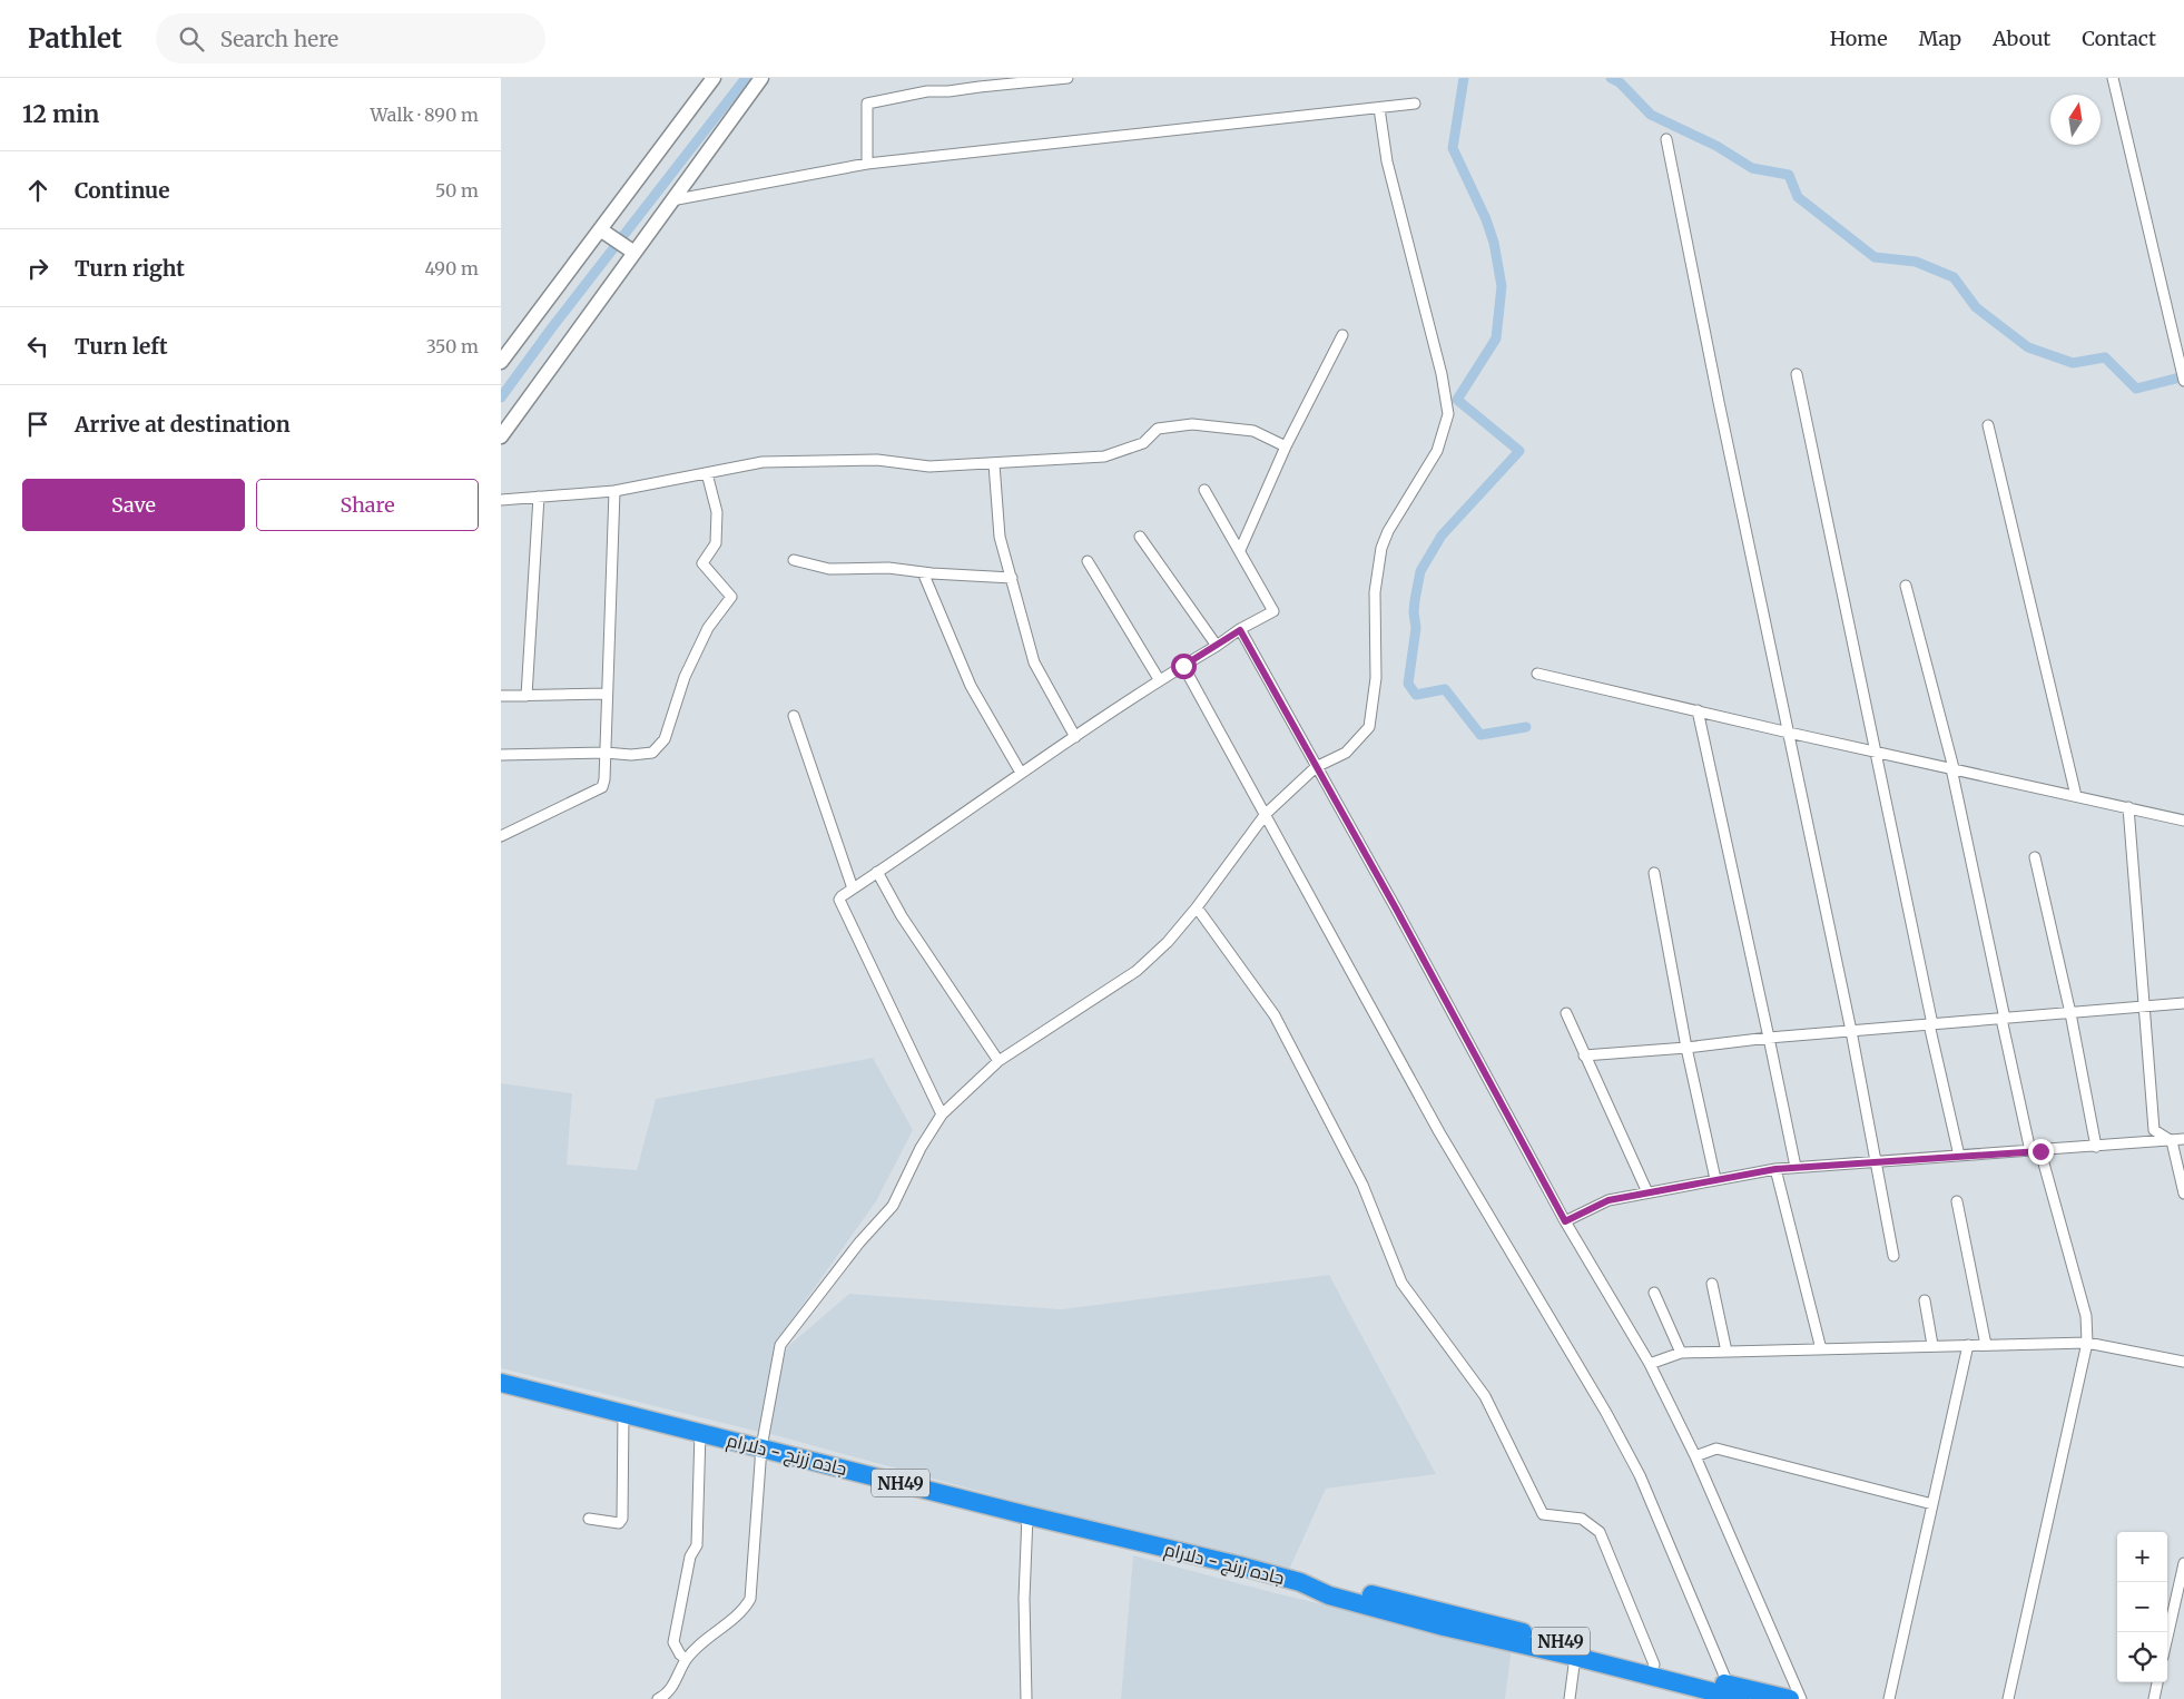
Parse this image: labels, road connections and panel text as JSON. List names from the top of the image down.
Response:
{
  "streets": {
    "highway": ["جاده زرنج - دلارام", "NH49"]
  },
  "north": "top",
  "page": {
    "header": "Pathlet",
    "search": "Search here",
    "nav": [
      "Home",
      "Map",
      "About",
      "Contact"
    ],
    "heading": ["12 min", "Walk · 890 m"],
    "list": [
      ["Continue", "50 m"],
      ["Turn right", "490 m"],
      ["Turn left", "350 m"],
      "Arrive at destination"
    ],
    "buttons": ["Save", "Share"],
    "map_buttons": ["+", "−"]
  }
}
